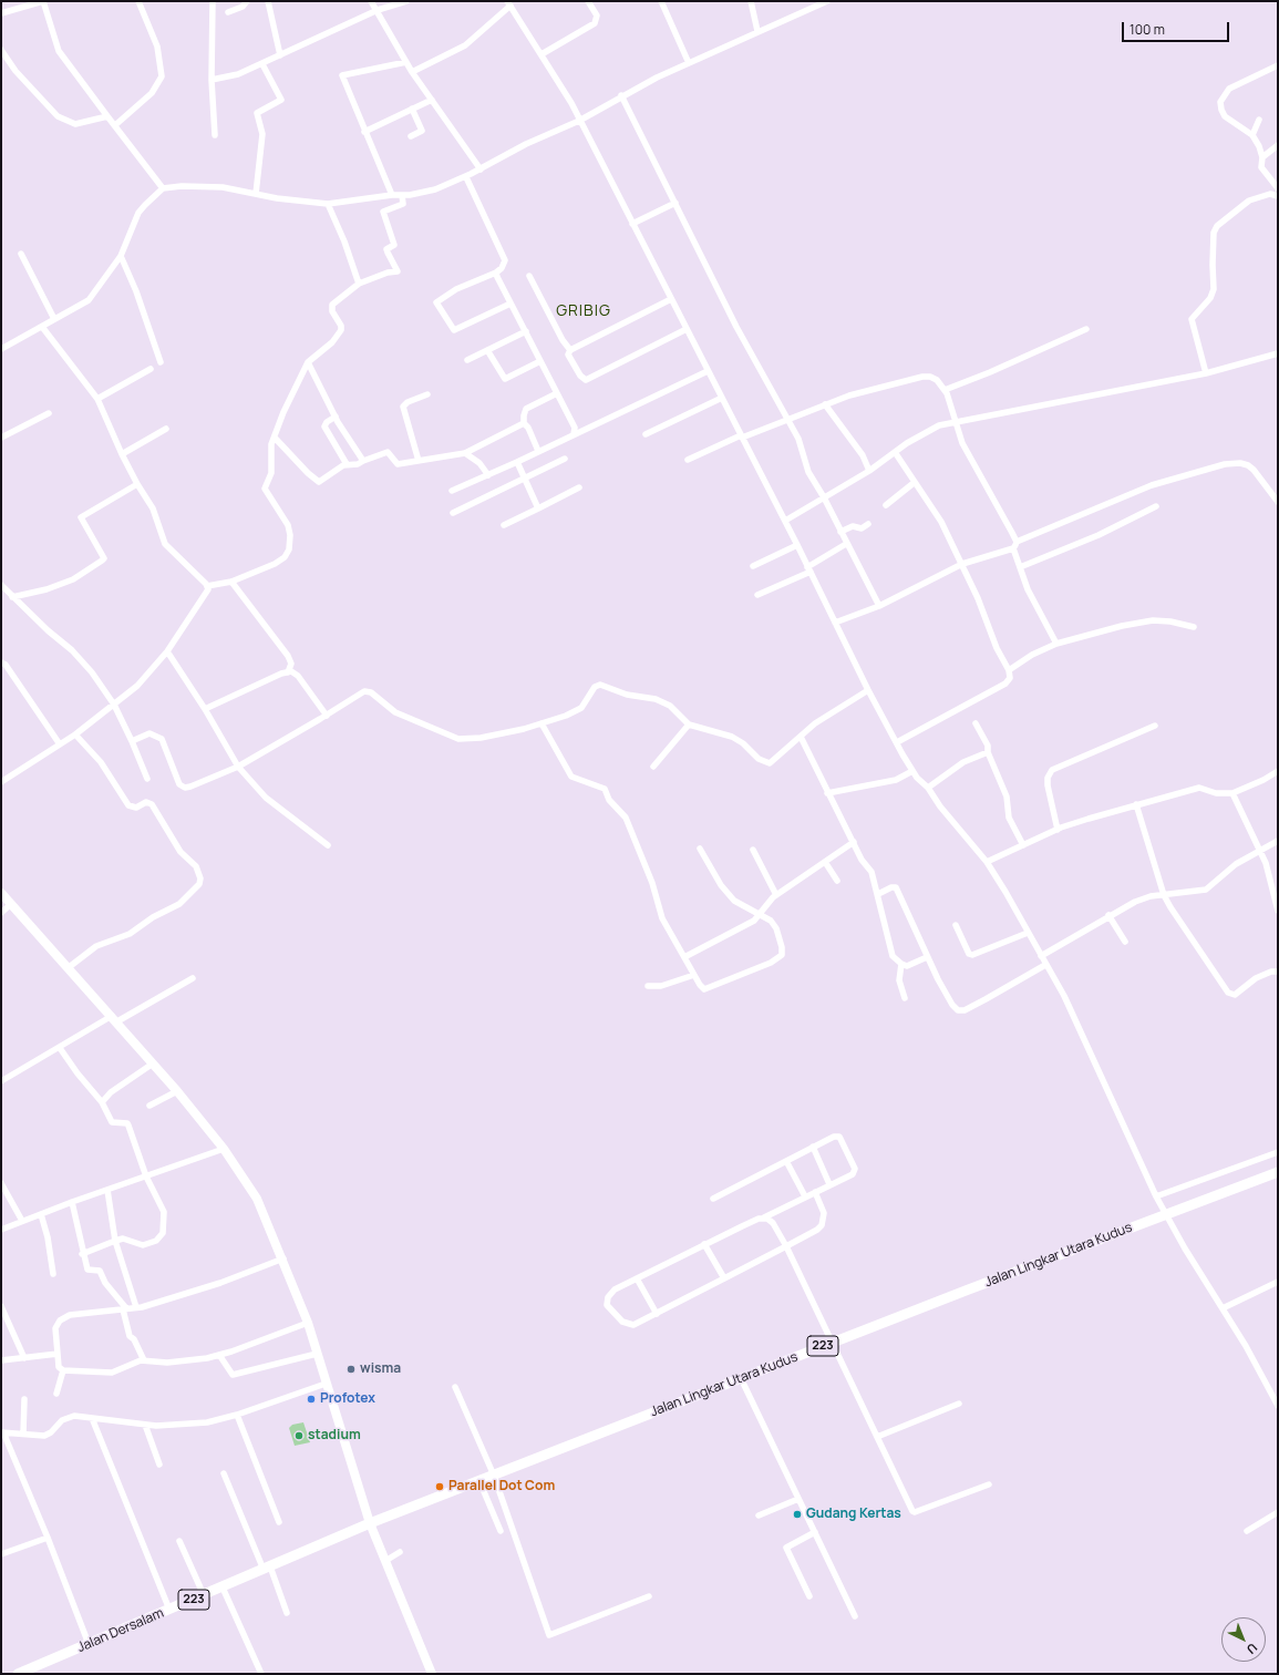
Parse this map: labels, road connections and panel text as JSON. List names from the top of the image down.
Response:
{
  "streets": {
    "main road": ["Jalan Lingkar Utara Kudus", "223", "Jalan Dersalam"]
  },
  "crossings": [
    ["Jalan Lingkar Utara Kudus", "Jalan Dersalam"]
  ],
  "districts": ["GRIBIG"],
  "places": [
    "wisma",
    "Profotex",
    "stadium",
    "Parallel Dot Com",
    "Gudang Kertas"
  ],
  "scale_bar": "100 m",
  "north": "bottom right"
}
